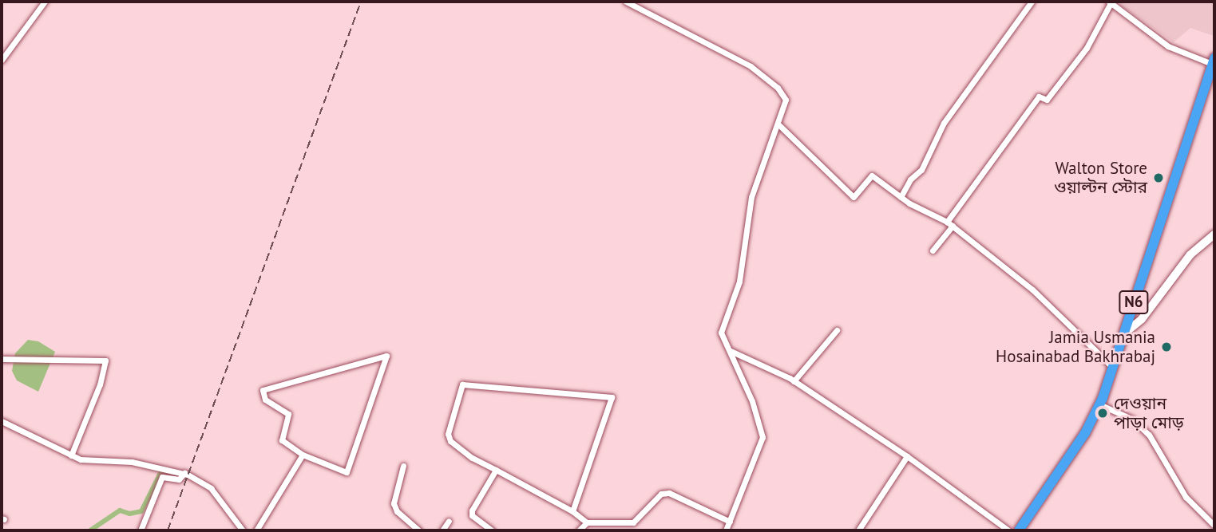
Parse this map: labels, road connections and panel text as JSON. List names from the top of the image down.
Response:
{
  "streets": {
    "highway": ["N6"]
  },
  "places": ["Walton Store ওয়াল্টন স্টোর", "Jamia Usmania Hosainabad Bakhrabaj", "দেওয়ান পাড়া মোড়"]
}
